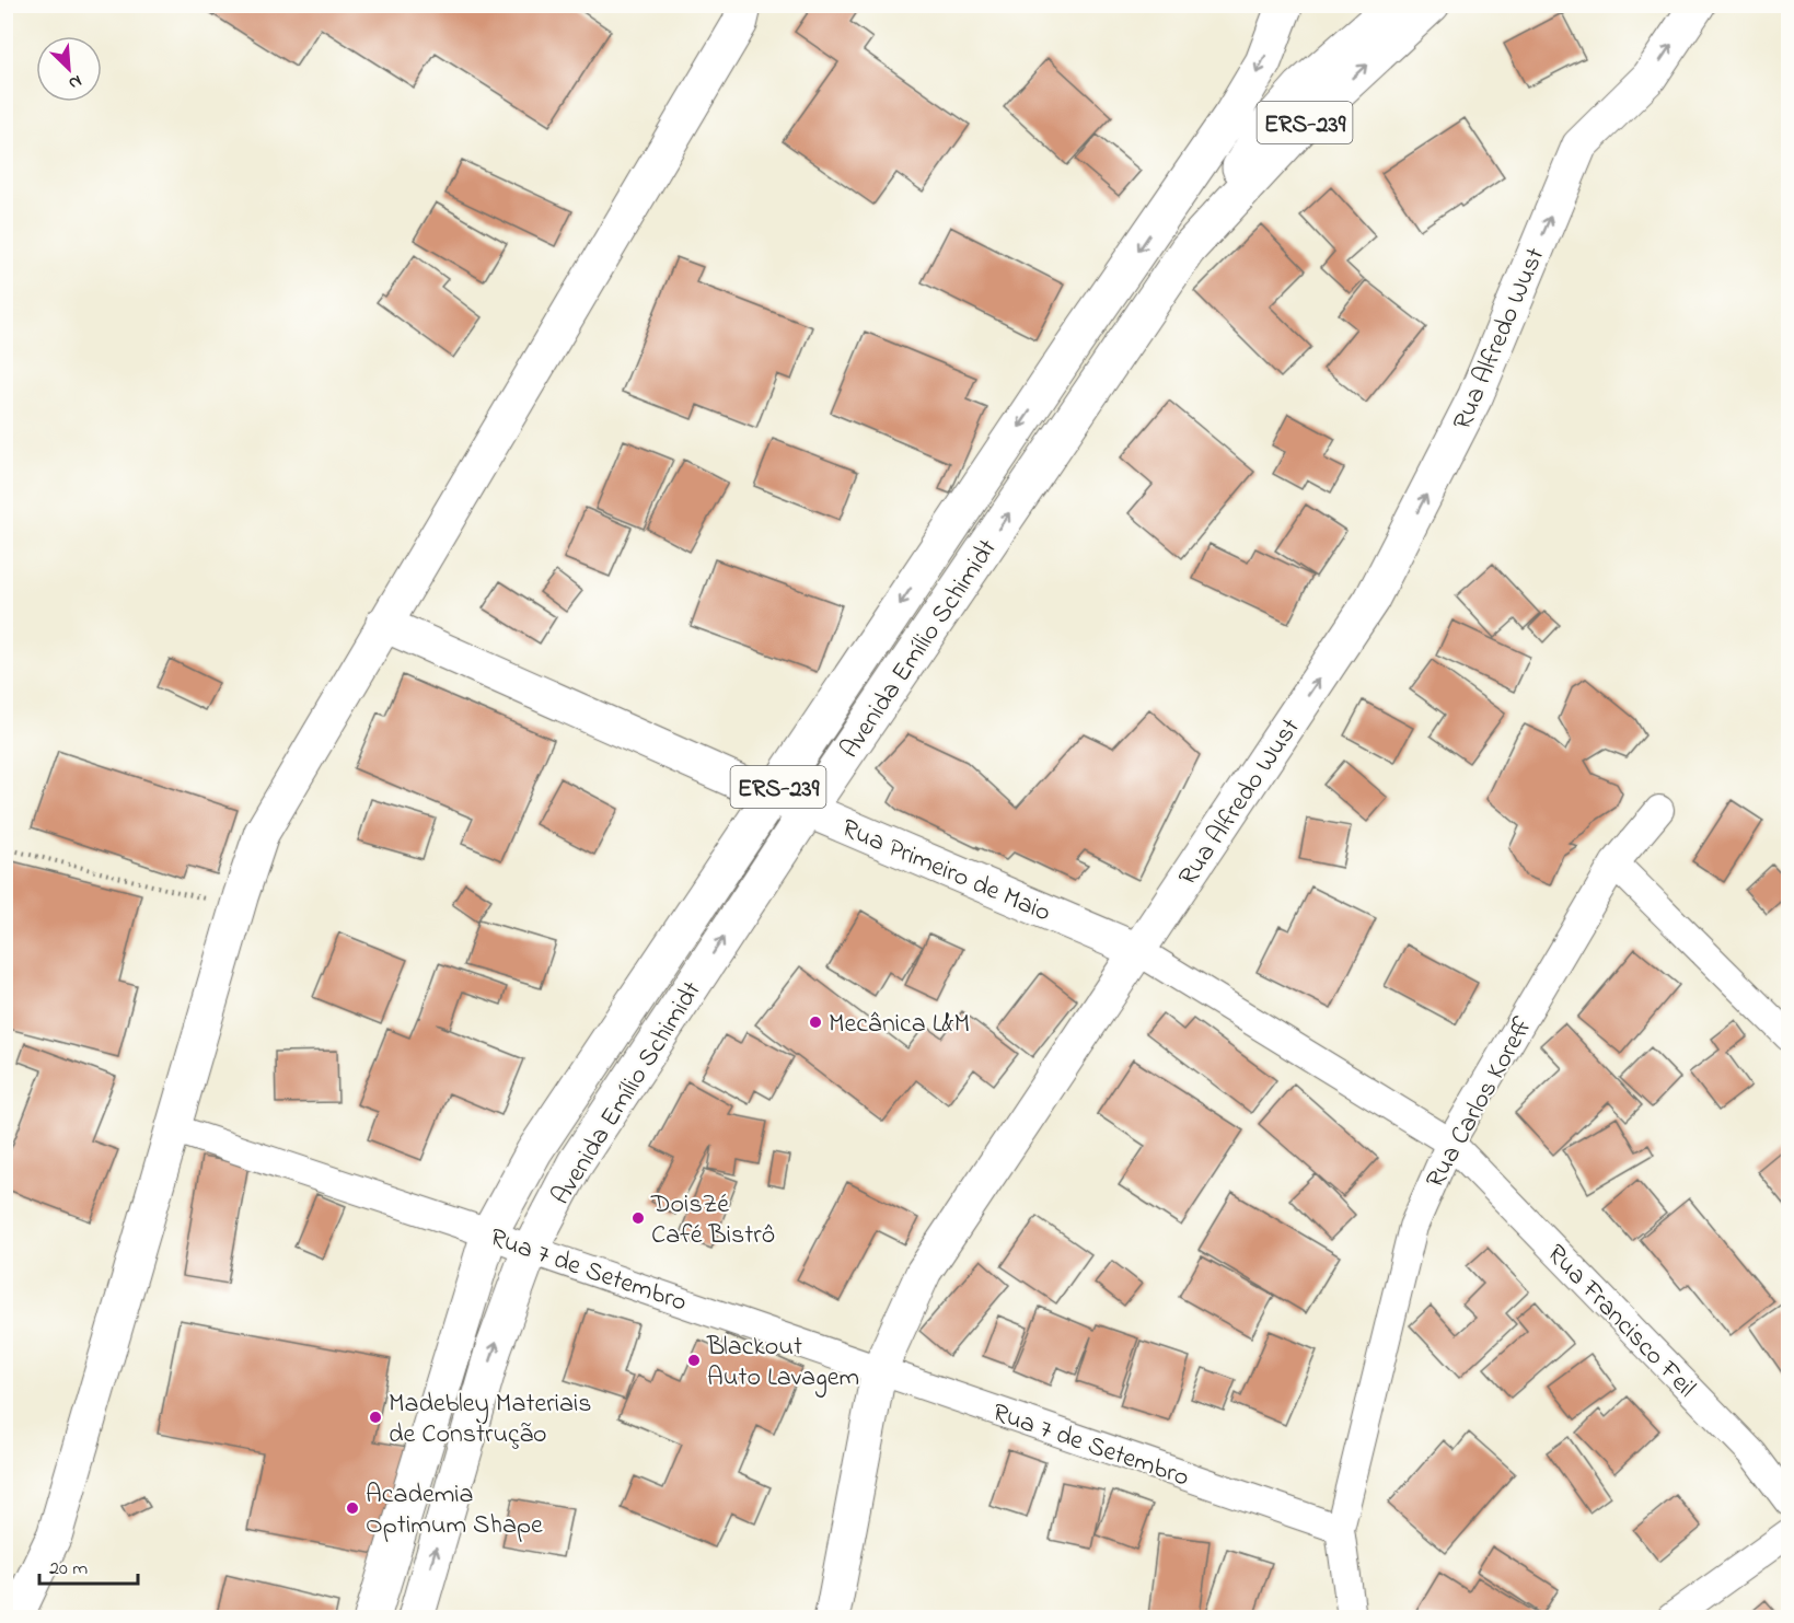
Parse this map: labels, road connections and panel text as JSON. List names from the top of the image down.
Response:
{
  "streets": {
    "main road": ["ERS-239", "Avenida Emílio Schimidt"],
    "street": [
      "Rua Alfredo Wust",
      "Rua Primeiro de Maio",
      "Rua Carlos Koreff",
      "Rua 7 de Setembro",
      "Rua Francisco Feil"
    ]
  },
  "crossings": [
    ["Rua Alfredo Wust", "Rua Primeiro de Maio"],
    ["Rua Alfredo Wust", "Rua 7 de Setembro"],
    ["Avenida Emílio Schimidt", "Rua Primeiro de Maio"],
    ["Avenida Emílio Schimidt", "Rua 7 de Setembro"],
    ["Rua Primeiro de Maio", "Rua Carlos Koreff"],
    ["Rua Primeiro de Maio", "Rua Francisco Feil"],
    ["Rua Carlos Koreff", "Rua 7 de Setembro"],
    ["Rua Carlos Koreff", "Rua Francisco Feil"]
  ],
  "one_way": ["Rua Alfredo Wust"],
  "places": [
    "Mecânica L&M",
    "DoisZé Café Bistrô",
    "Blackout Auto Lavagem",
    "Madebley Materiais de Construção",
    "Academia Optimum Shape"
  ],
  "scale_bar": "20 m",
  "north": "bottom right"
}
